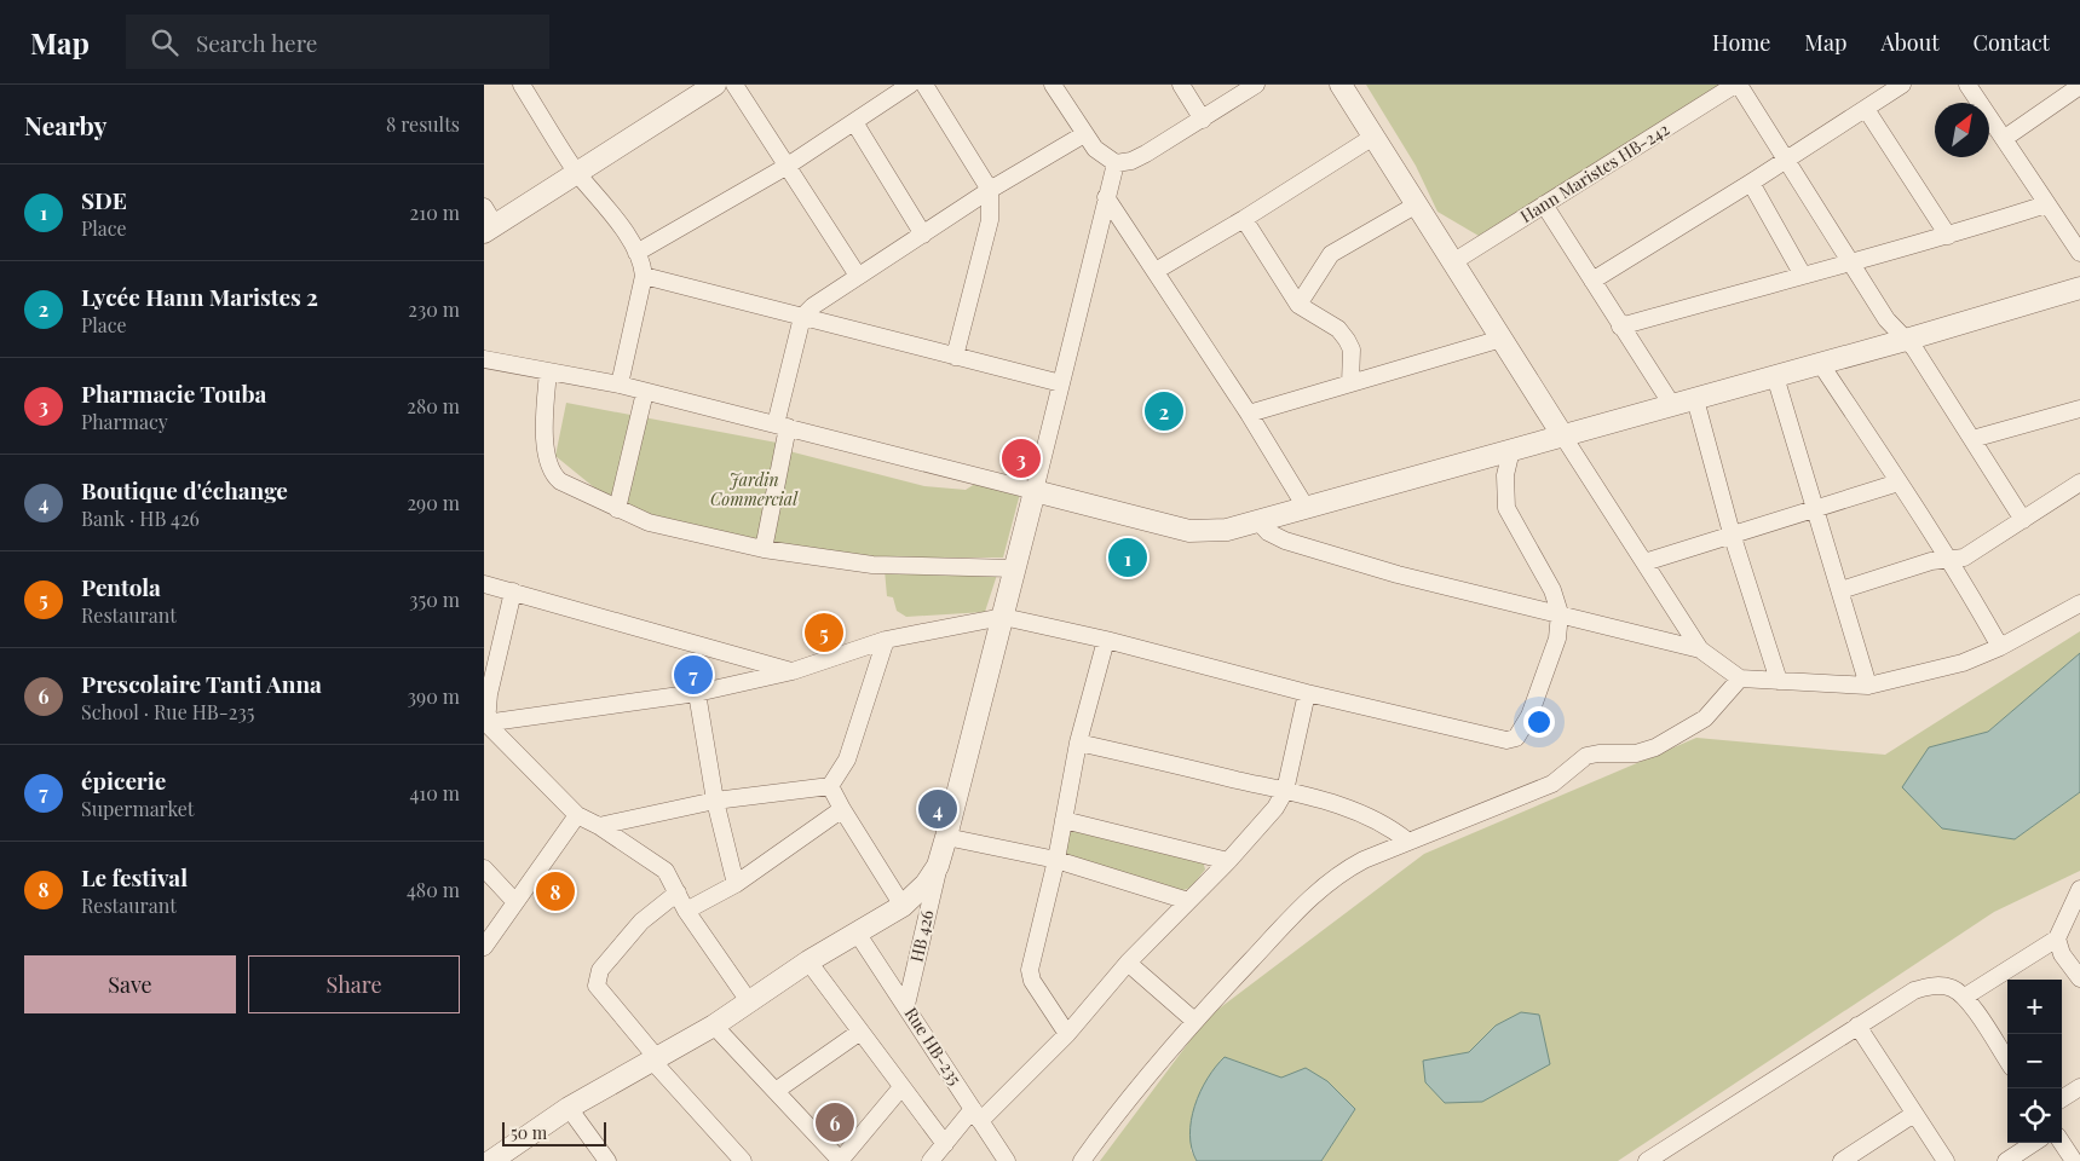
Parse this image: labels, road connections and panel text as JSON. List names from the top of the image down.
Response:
{
  "streets": {
    "street": ["Hann Maristes HB-242", "HB 426", "Rue HB-235"]
  },
  "crossings": [
    ["HB 426", "Rue HB-235"]
  ],
  "parks": ["Jardin Commercial"],
  "scale_bar": "50 m",
  "north": "top right",
  "page": {
    "header": "Map",
    "search": "Search here",
    "nav": [
      "Home",
      "Map",
      "About",
      "Contact"
    ],
    "heading": ["Nearby", "8 results"],
    "list": [
      {
        "mark": "1",
        "name": "SDE",
        "note": "Place",
        "value": "210 m"
      },
      {
        "mark": "2",
        "name": "Lycée Hann Maristes 2",
        "note": "Place",
        "value": "230 m"
      },
      {
        "mark": "3",
        "name": "Pharmacie Touba",
        "note": "Pharmacy",
        "value": "280 m"
      },
      {
        "mark": "4",
        "name": "Boutique d'échange",
        "note": "Bank · HB 426",
        "value": "290 m"
      },
      {
        "mark": "5",
        "name": "Pentola",
        "note": "Restaurant",
        "value": "350 m"
      },
      {
        "mark": "6",
        "name": "Prescolaire Tanti Anna",
        "note": "School · Rue HB-235",
        "value": "390 m"
      },
      {
        "mark": "7",
        "name": "épicerie",
        "note": "Supermarket",
        "value": "410 m"
      },
      {
        "mark": "8",
        "name": "Le festival",
        "note": "Restaurant",
        "value": "480 m"
      }
    ],
    "pins": [
      "2",
      "3",
      "1",
      "5",
      "7",
      "4",
      "8",
      "6"
    ],
    "buttons": ["Save", "Share"],
    "map_buttons": ["+", "−"],
    "scale": "50 m"
  }
}
